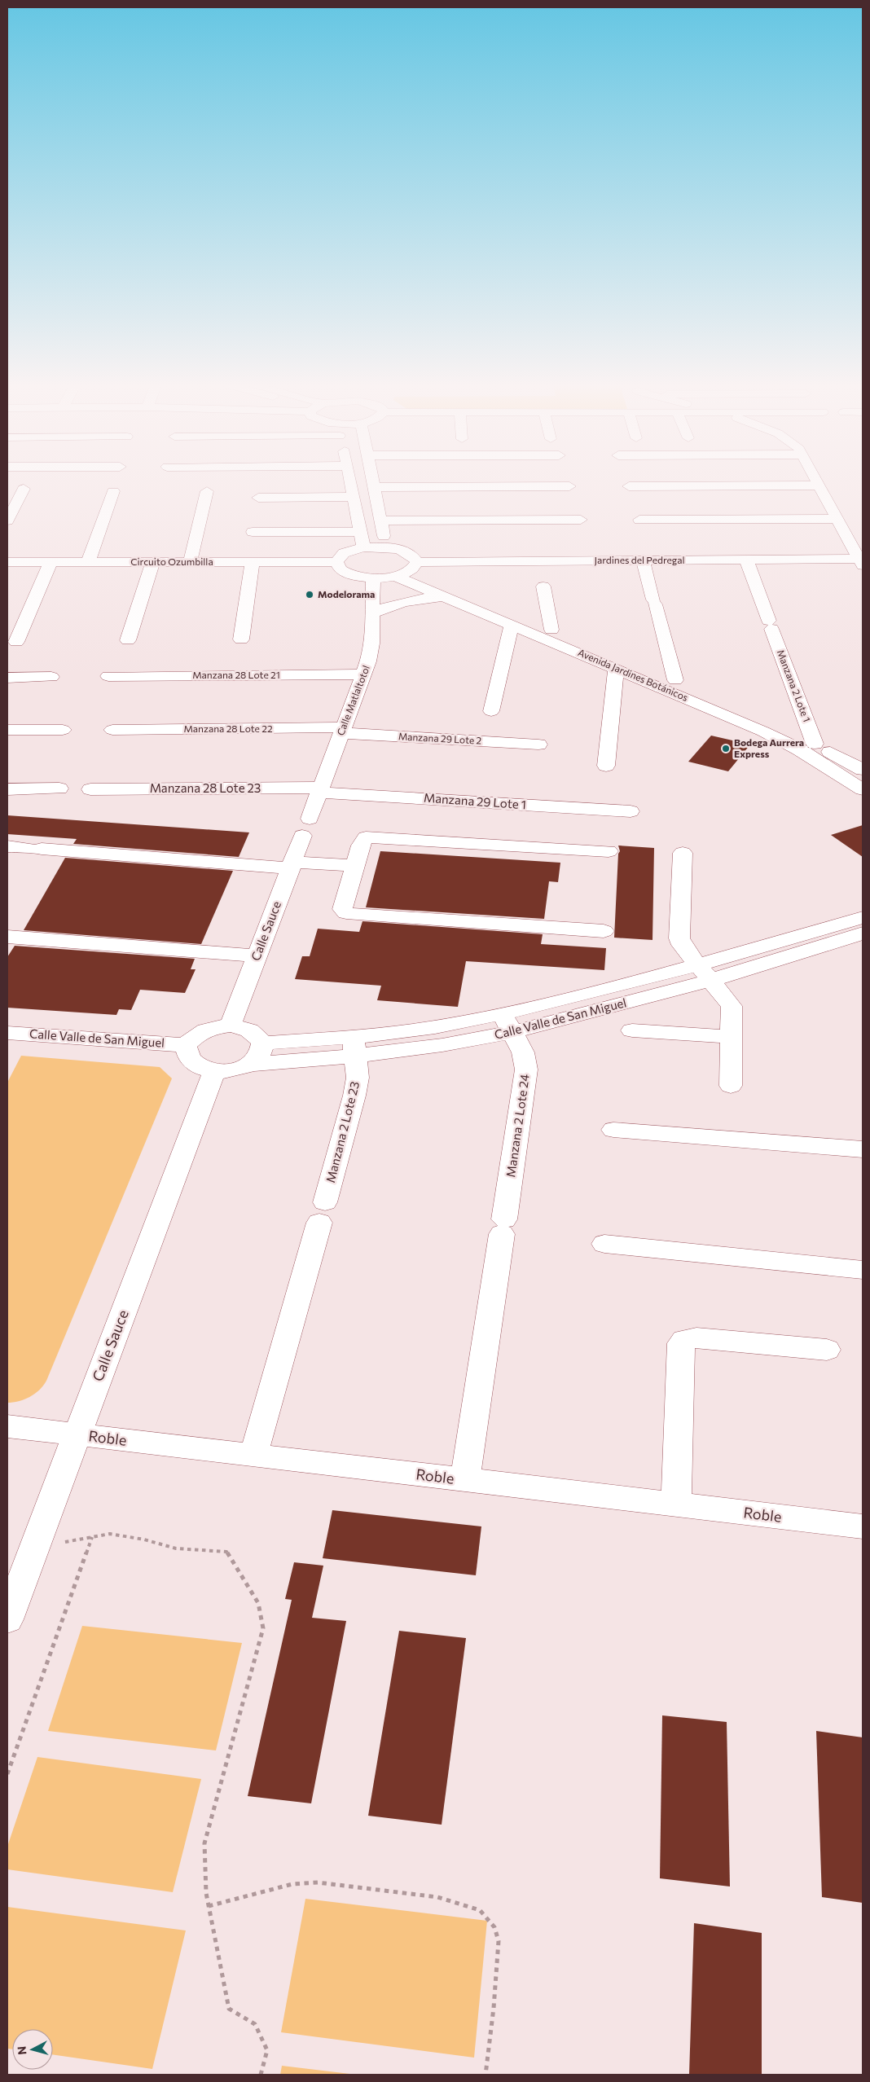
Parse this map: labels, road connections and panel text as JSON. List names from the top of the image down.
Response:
{
  "streets": {
    "street": [
      "Jardines del Pedregal",
      "Circuito Ozumbilla",
      "Manzana 28 Lote 21",
      "Avenida Jardines Botánicos",
      "Manzana 2 Lote 1",
      "Calle Matlaltotol",
      "Manzana 28 Lote 22",
      "Manzana 29 Lote 2",
      "Manzana 28 Lote 23",
      "Manzana 29 Lote 1",
      "Calle Sauce",
      "Calle Valle de San Miguel",
      "Manzana 2 Lote 24",
      "Manzana 2 Lote 23",
      "Roble"
    ]
  },
  "crossings": [
    ["Jardines del Pedregal", "Circuito Ozumbilla"],
    ["Jardines del Pedregal", "Avenida Jardines Botánicos"],
    ["Jardines del Pedregal", "Manzana 2 Lote 1"],
    ["Jardines del Pedregal", "Calle Matlaltotol"],
    ["Manzana 28 Lote 21", "Calle Matlaltotol"],
    ["Avenida Jardines Botánicos", "Manzana 2 Lote 1"],
    ["Calle Matlaltotol", "Manzana 28 Lote 22"],
    ["Calle Matlaltotol", "Manzana 29 Lote 2"],
    ["Calle Matlaltotol", "Manzana 28 Lote 23"],
    ["Calle Matlaltotol", "Manzana 29 Lote 1"],
    ["Calle Matlaltotol", "Calle Sauce"],
    ["Manzana 28 Lote 22", "Manzana 29 Lote 2"],
    ["Manzana 28 Lote 23", "Manzana 29 Lote 1"],
    ["Calle Sauce", "Calle Valle de San Miguel"],
    ["Calle Sauce", "Roble"],
    ["Calle Valle de San Miguel", "Manzana 2 Lote 24"],
    ["Calle Valle de San Miguel", "Manzana 2 Lote 23"],
    ["Manzana 2 Lote 24", "Roble"],
    ["Manzana 2 Lote 23", "Roble"]
  ],
  "places": ["Modelorama", "Bodega Aurrera Express"],
  "north": "left"
}
